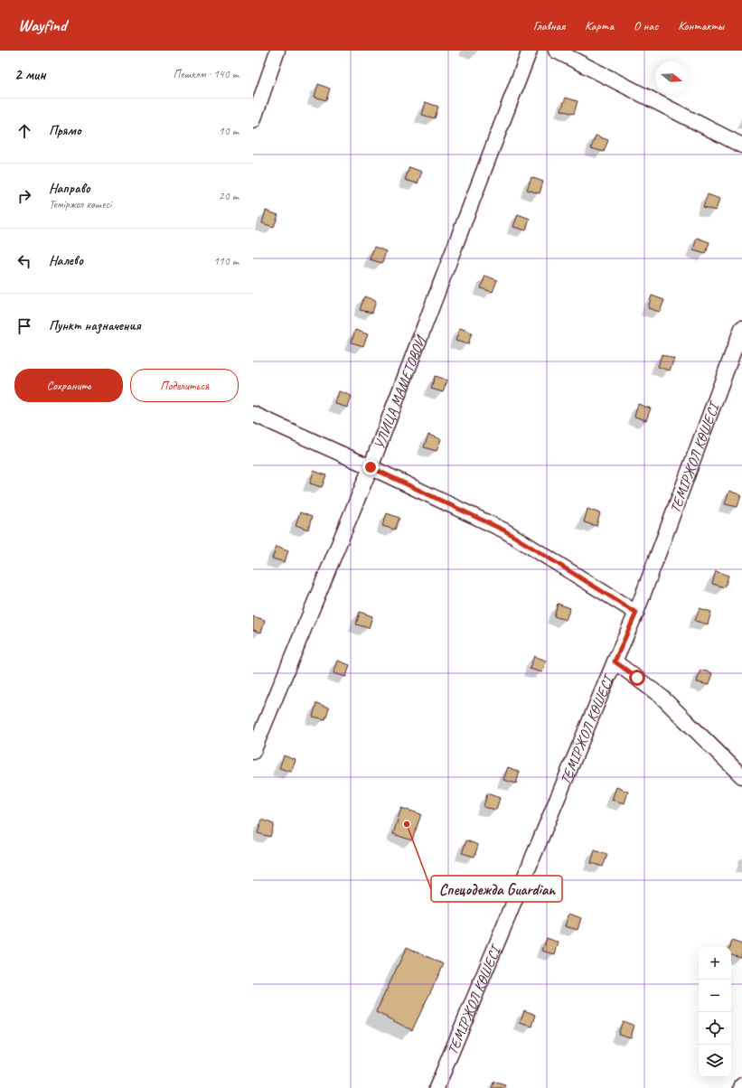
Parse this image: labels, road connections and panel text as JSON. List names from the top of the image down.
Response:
{
  "streets": {
    "street": ["УЛИЦА МАМЕТОВОЙ", "ТЕМІРЖОЛ КӨШЕСІ"]
  },
  "places": ["Спецодежда Guardian"],
  "north": "right",
  "page": {
    "header": "Wayfind",
    "nav": [
      "Главная",
      "Карта",
      "О нас",
      "Контакты"
    ],
    "heading": ["2 мин", "Пешком · 140 m"],
    "list": [
      ["Прямо", "10 m"],
      ["Направо", "Теміржол көшесі", "20 m"],
      ["Налево", "110 m"],
      "Пункт назначения"
    ],
    "buttons": ["Сохранить", "Поделиться"],
    "map_buttons": ["+", "−"]
  }
}
